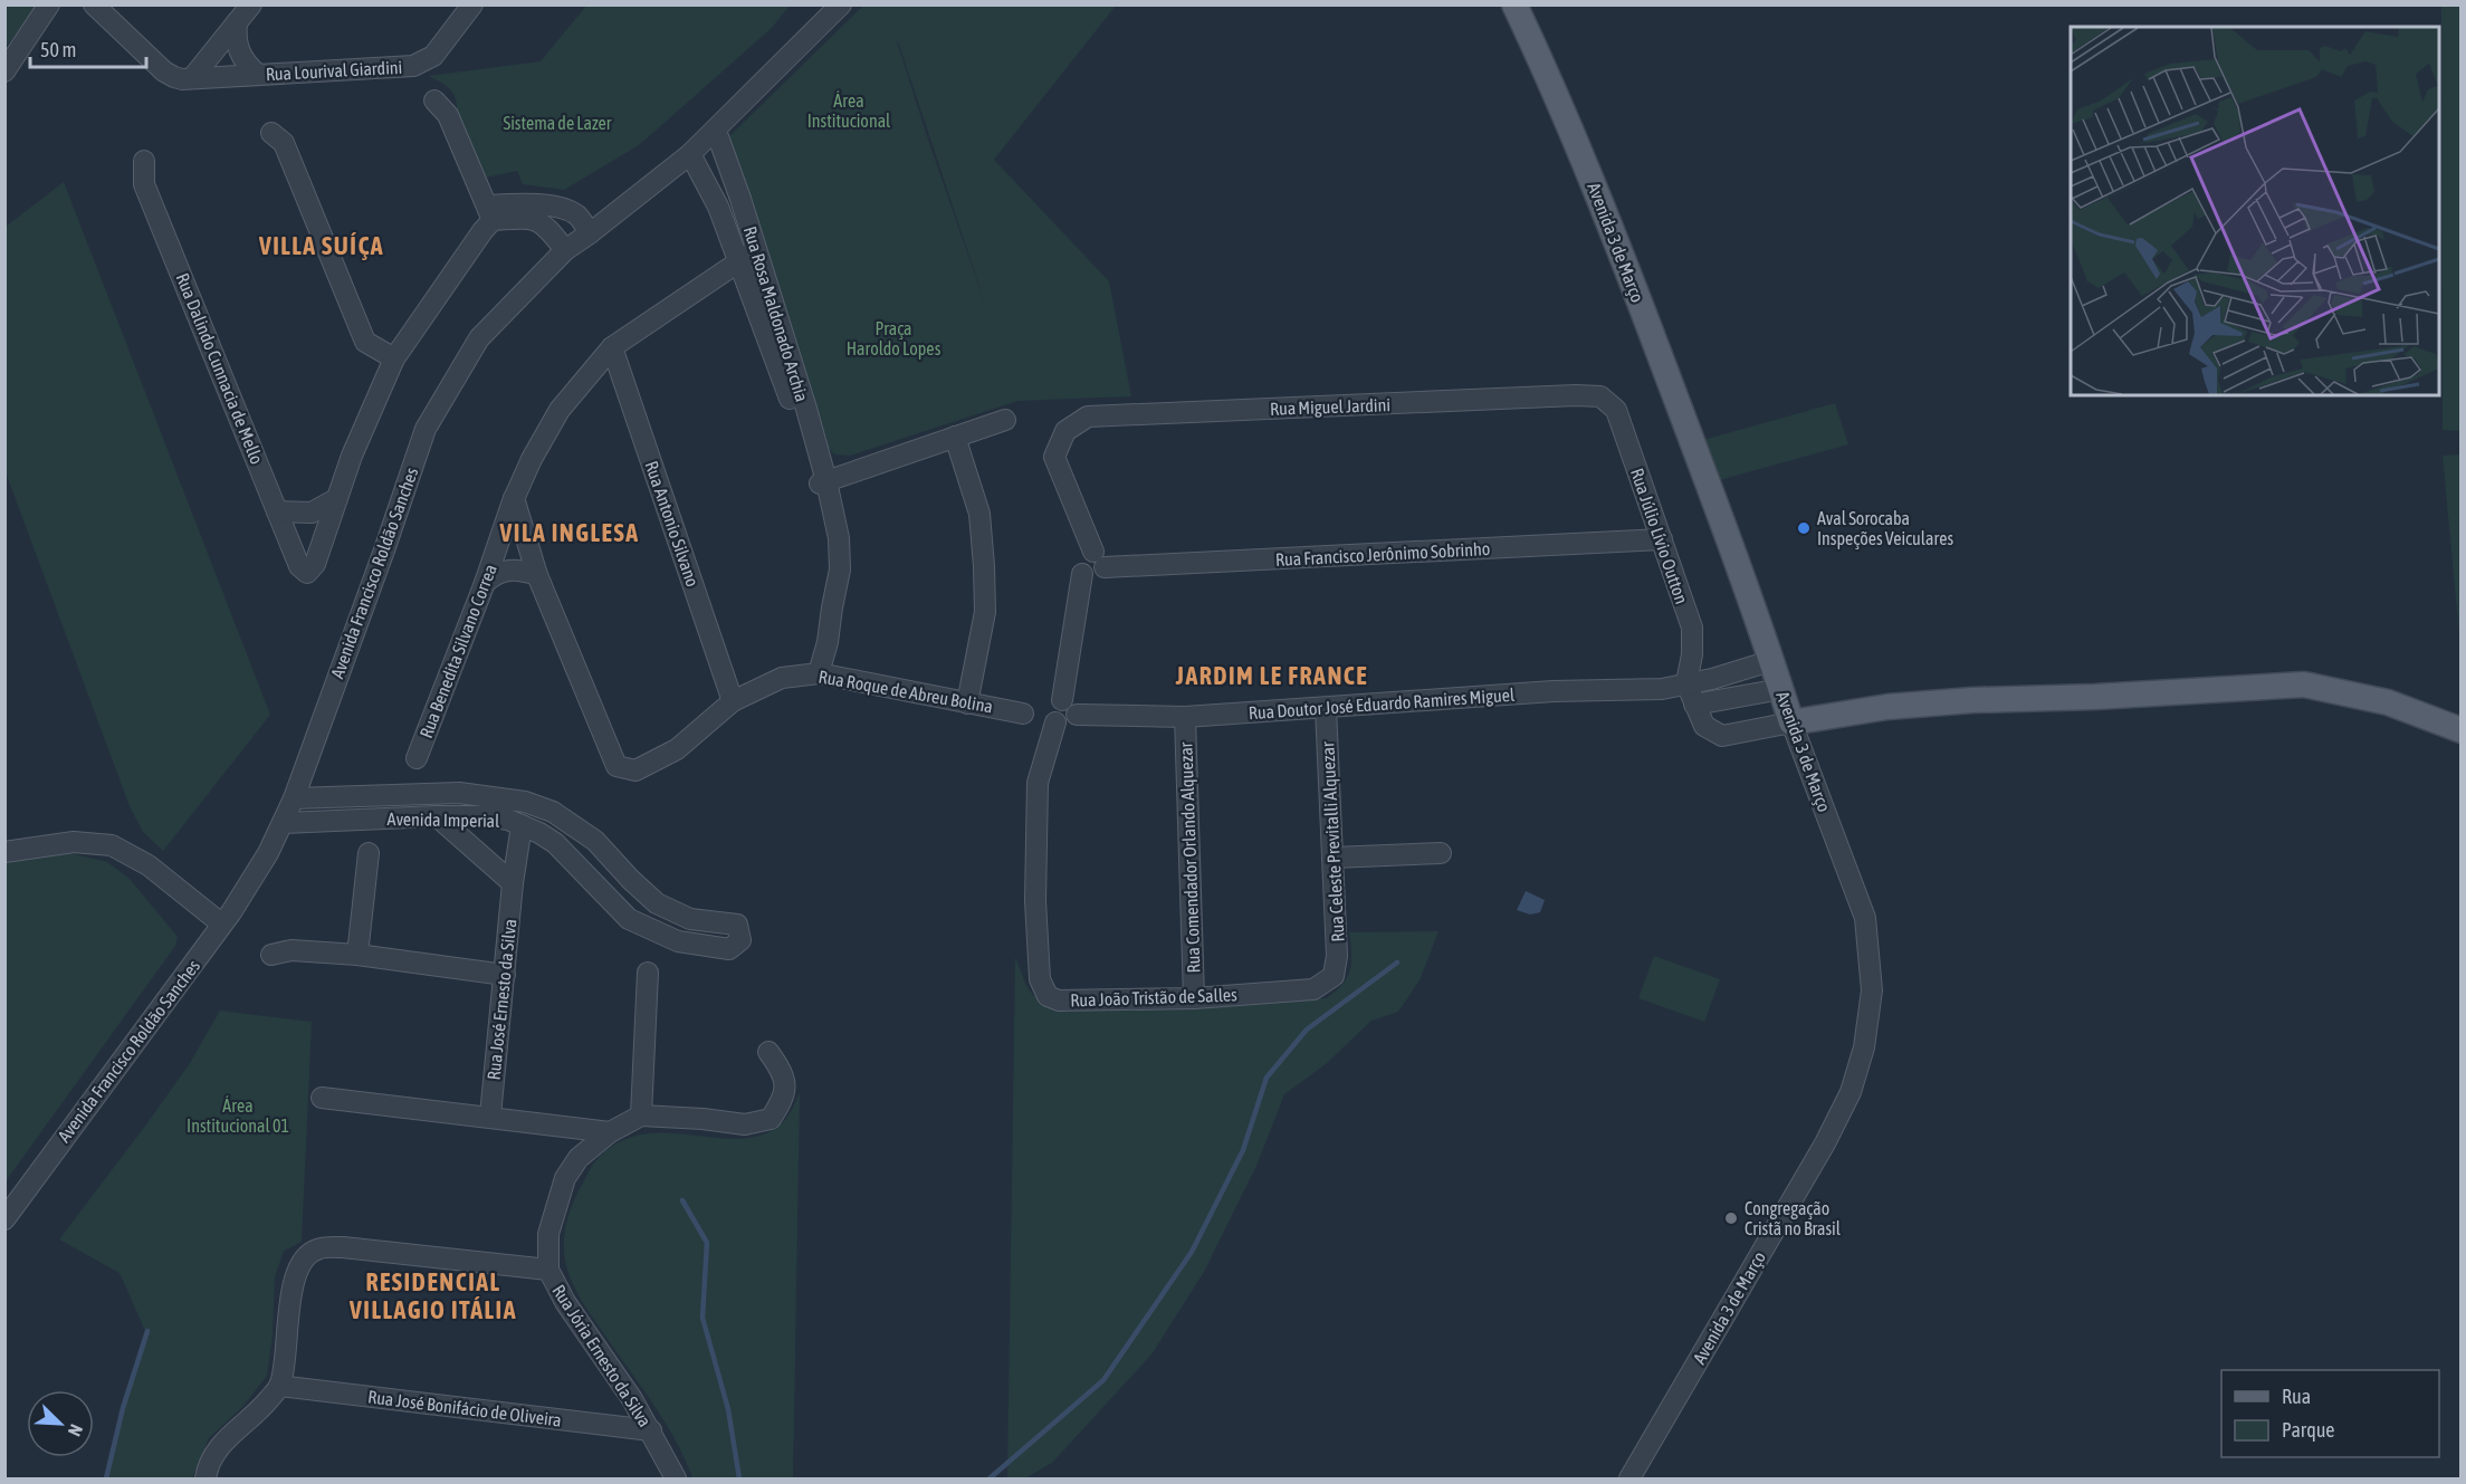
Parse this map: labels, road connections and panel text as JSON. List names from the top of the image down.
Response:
{
  "streets": {
    "main road": ["Avenida 3 de Março"],
    "street": [
      "Rua Lourival Giardini",
      "Rua Rosa Maldonado Archia",
      "Rua Dalindo Cunnacia de Mello",
      "Rua Miguel Jardini",
      "Rua Antonio Silvano",
      "Rua Júlio Lívio Outton",
      "Rua Francisco Jerônimo Sobrinho",
      "Avenida Francisco Roldão Sanches",
      "Rua Benedita Silvano Correa",
      "Rua Roque de Abreu Bolina",
      "Rua Doutor José Eduardo Ramires Miguel",
      "Avenida Imperial",
      "Rua Celeste Previtalli Alquezar",
      "Rua Comendador Orlando Alquezar",
      "Rua João Tristão de Salles",
      "Rua José Ernesto da Silva",
      "Rua Jória Ernesto da Silva",
      "Rua José Bonifácio de Oliveira"
    ]
  },
  "crossings": [
    ["Avenida 3 de Março", "Rua Doutor José Eduardo Ramires Miguel"],
    ["Rua Rosa Maldonado Archia", "Avenida Francisco Roldão Sanches"],
    ["Rua Rosa Maldonado Archia", "Rua Benedita Silvano Correa"],
    ["Rua Rosa Maldonado Archia", "Rua Roque de Abreu Bolina"],
    ["Rua Miguel Jardini", "Rua Júlio Lívio Outton"],
    ["Rua Miguel Jardini", "Rua Francisco Jerônimo Sobrinho"],
    ["Rua Antonio Silvano", "Rua Benedita Silvano Correa"],
    ["Rua Antonio Silvano", "Rua Roque de Abreu Bolina"],
    ["Rua Júlio Lívio Outton", "Rua Francisco Jerônimo Sobrinho"],
    ["Rua Júlio Lívio Outton", "Rua Doutor José Eduardo Ramires Miguel"],
    ["Rua Francisco Jerônimo Sobrinho", "Rua Doutor José Eduardo Ramires Miguel"],
    ["Rua Francisco Jerônimo Sobrinho", "Rua João Tristão de Salles"],
    ["Avenida Francisco Roldão Sanches", "Avenida Imperial"],
    ["Rua Doutor José Eduardo Ramires Miguel", "Rua Celeste Previtalli Alquezar"],
    ["Rua Doutor José Eduardo Ramires Miguel", "Rua Comendador Orlando Alquezar"],
    ["Rua Doutor José Eduardo Ramires Miguel", "Rua João Tristão de Salles"],
    ["Avenida Imperial", "Rua José Ernesto da Silva"],
    ["Rua Celeste Previtalli Alquezar", "Rua João Tristão de Salles"],
    ["Rua Comendador Orlando Alquezar", "Rua João Tristão de Salles"],
    ["Rua Jória Ernesto da Silva", "Rua José Bonifácio de Oliveira"]
  ],
  "districts": [
    "VILLA SUÍÇA",
    "VILA INGLESA",
    "JARDIM LE FRANCE",
    "RESIDENCIAL VILLAGIO ITÁLIA"
  ],
  "parks": [
    "Área Institucional",
    "Sistema de Lazer",
    "Praça Haroldo Lopes",
    "Área Institucional 01"
  ],
  "places": ["Aval Sorocaba Inspeções Veiculares", "Congregação Cristã no Brasil"],
  "legend": ["Rua", "Parque"],
  "scale_bar": "50 m",
  "north": "bottom right"
}
